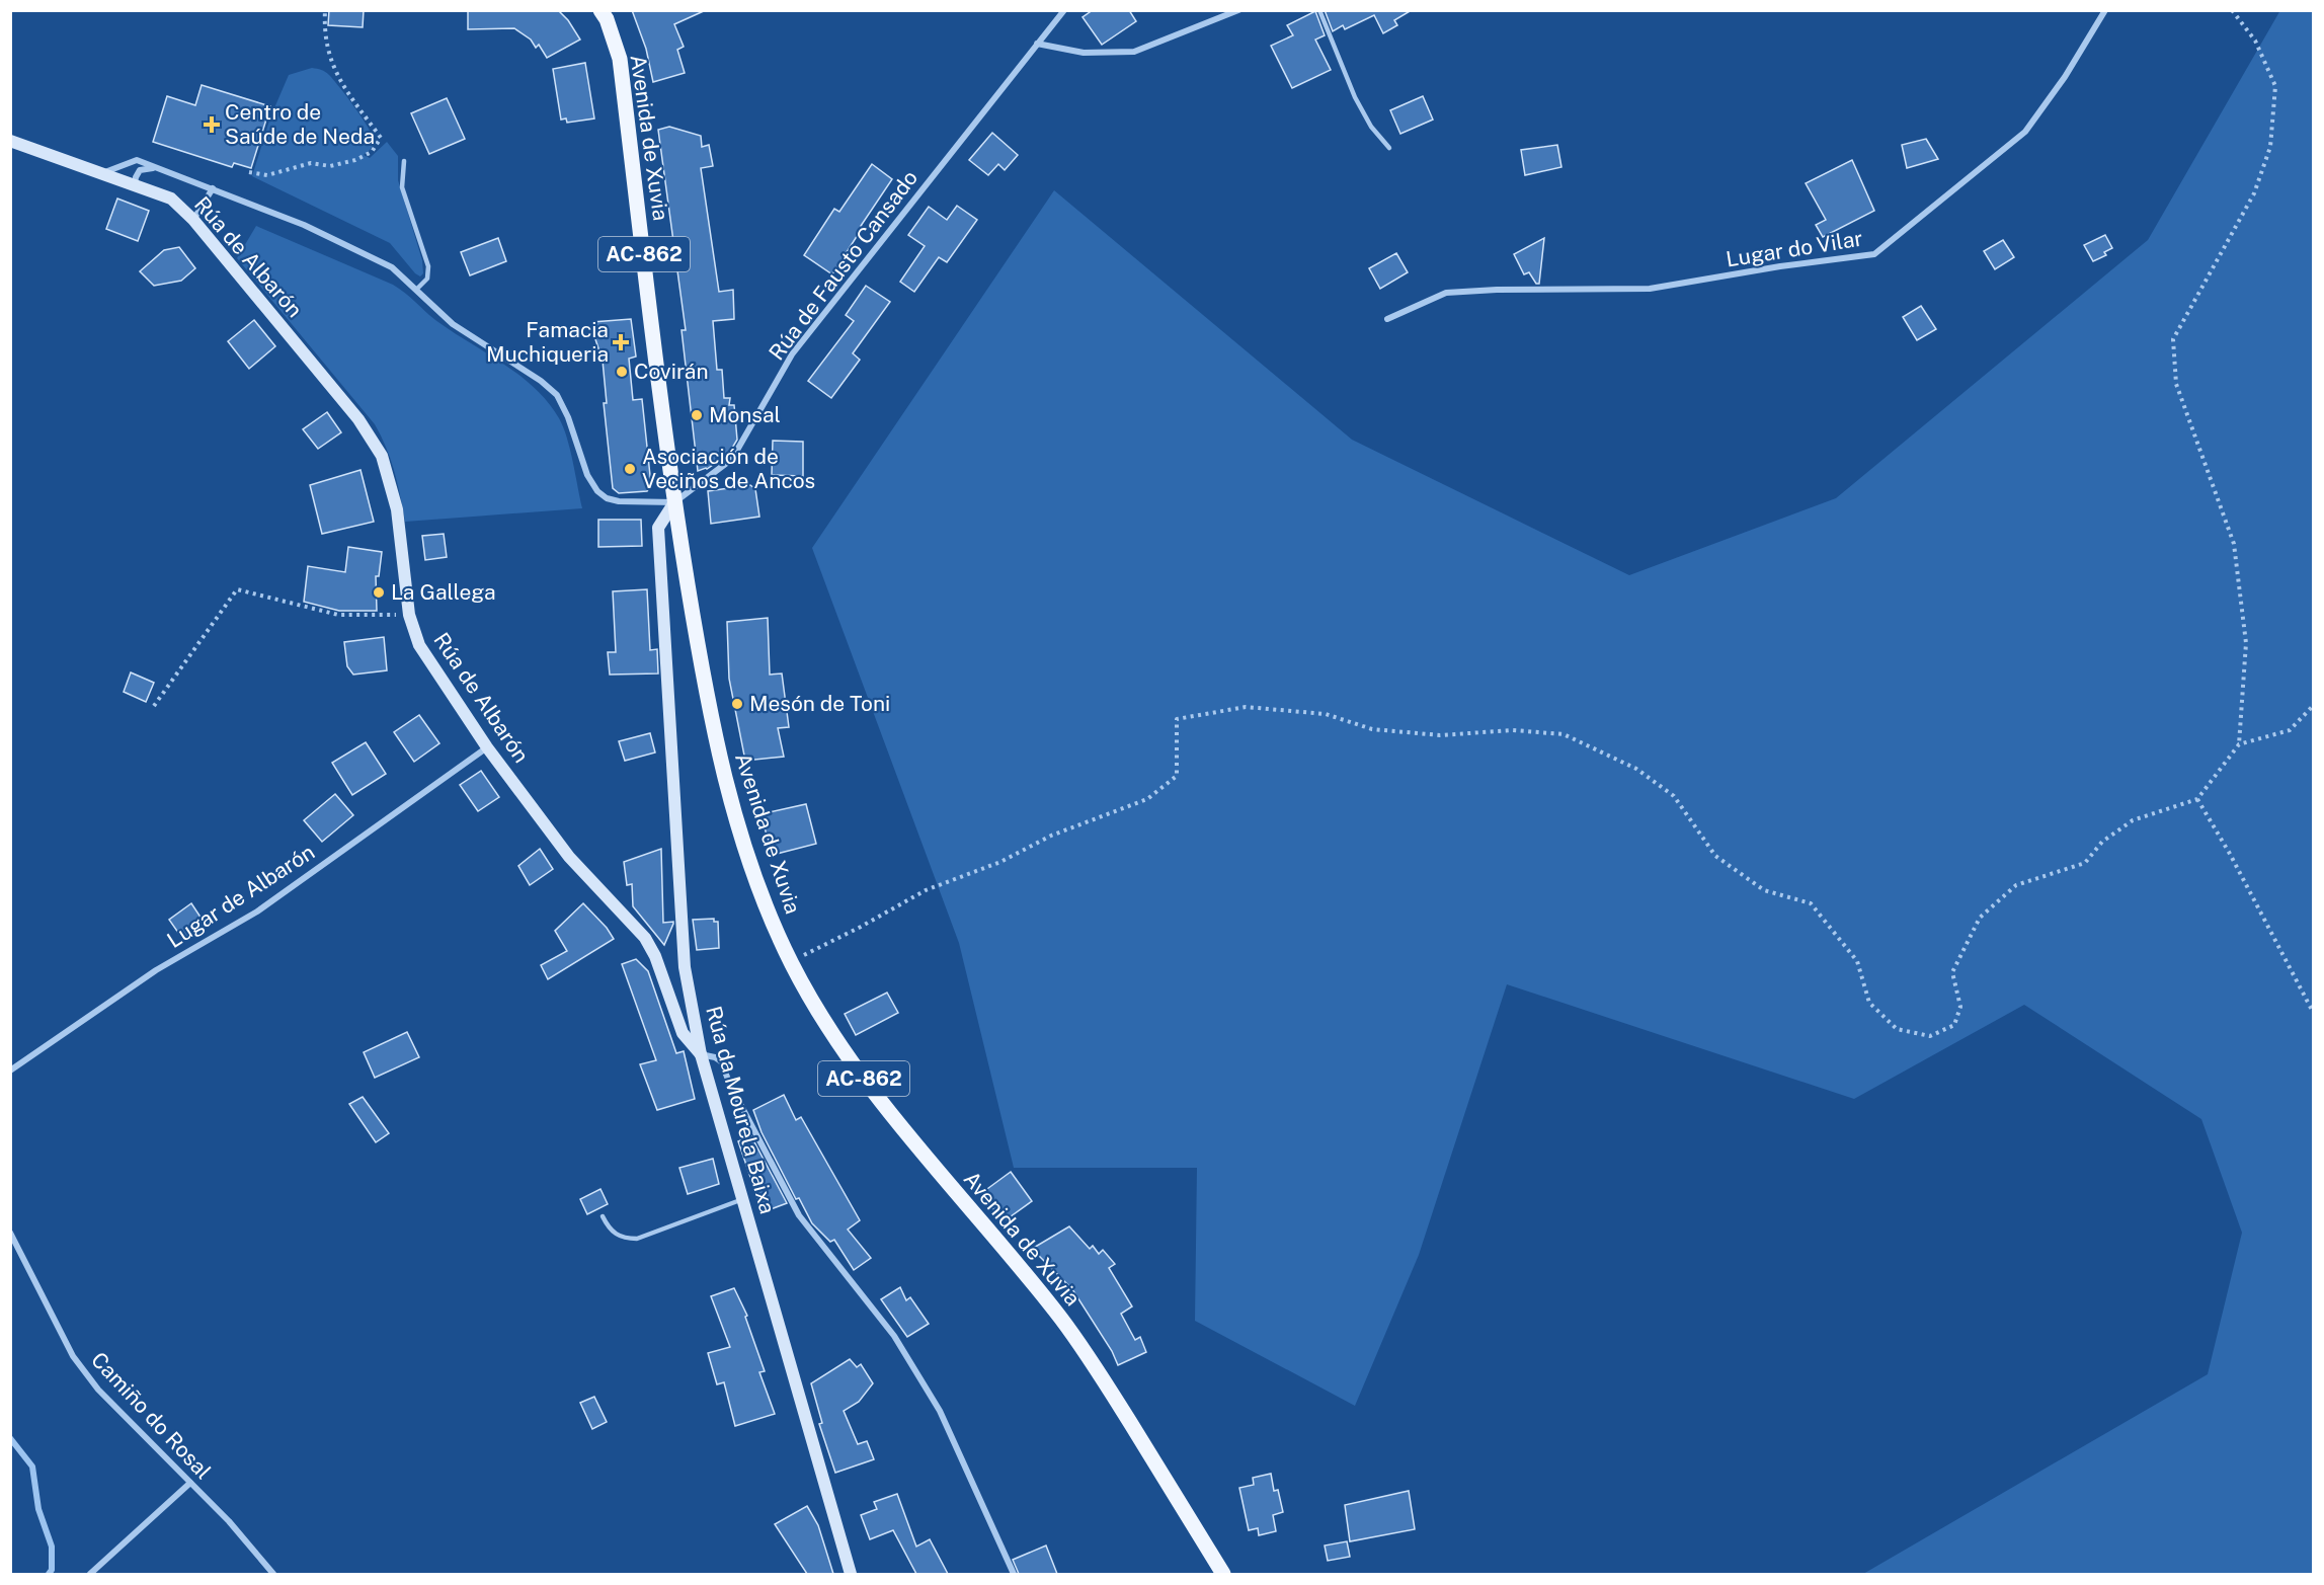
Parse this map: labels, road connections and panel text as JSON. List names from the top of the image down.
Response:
{
  "streets": {
    "main road": ["Avenida de Xuvia", "AC-862"],
    "street": [
      "Lugar do Vilar",
      "Rúa de Albarón",
      "Rúa de Fausto Cansado",
      "Lugar de Albarón",
      "Rúa da Mourela Baixa",
      "Camiño do Rosal"
    ]
  },
  "crossings": [
    ["Avenida de Xuvia", "Rúa de Fausto Cansado"],
    ["Avenida de Xuvia", "Rúa da Mourela Baixa"],
    ["Rúa de Albarón", "Lugar de Albarón"],
    ["Rúa de Albarón", "Rúa da Mourela Baixa"],
    ["Rúa de Fausto Cansado", "Rúa da Mourela Baixa"]
  ],
  "places": {
    "health": ["Centro de Saúde de Neda", "Famacia Muchiqueria"],
    "other": [
      "Covirán",
      "Monsal",
      "Asociación de Veciños de Ancos",
      "La Gallega",
      "Mesón de Toni"
    ]
  }
}
